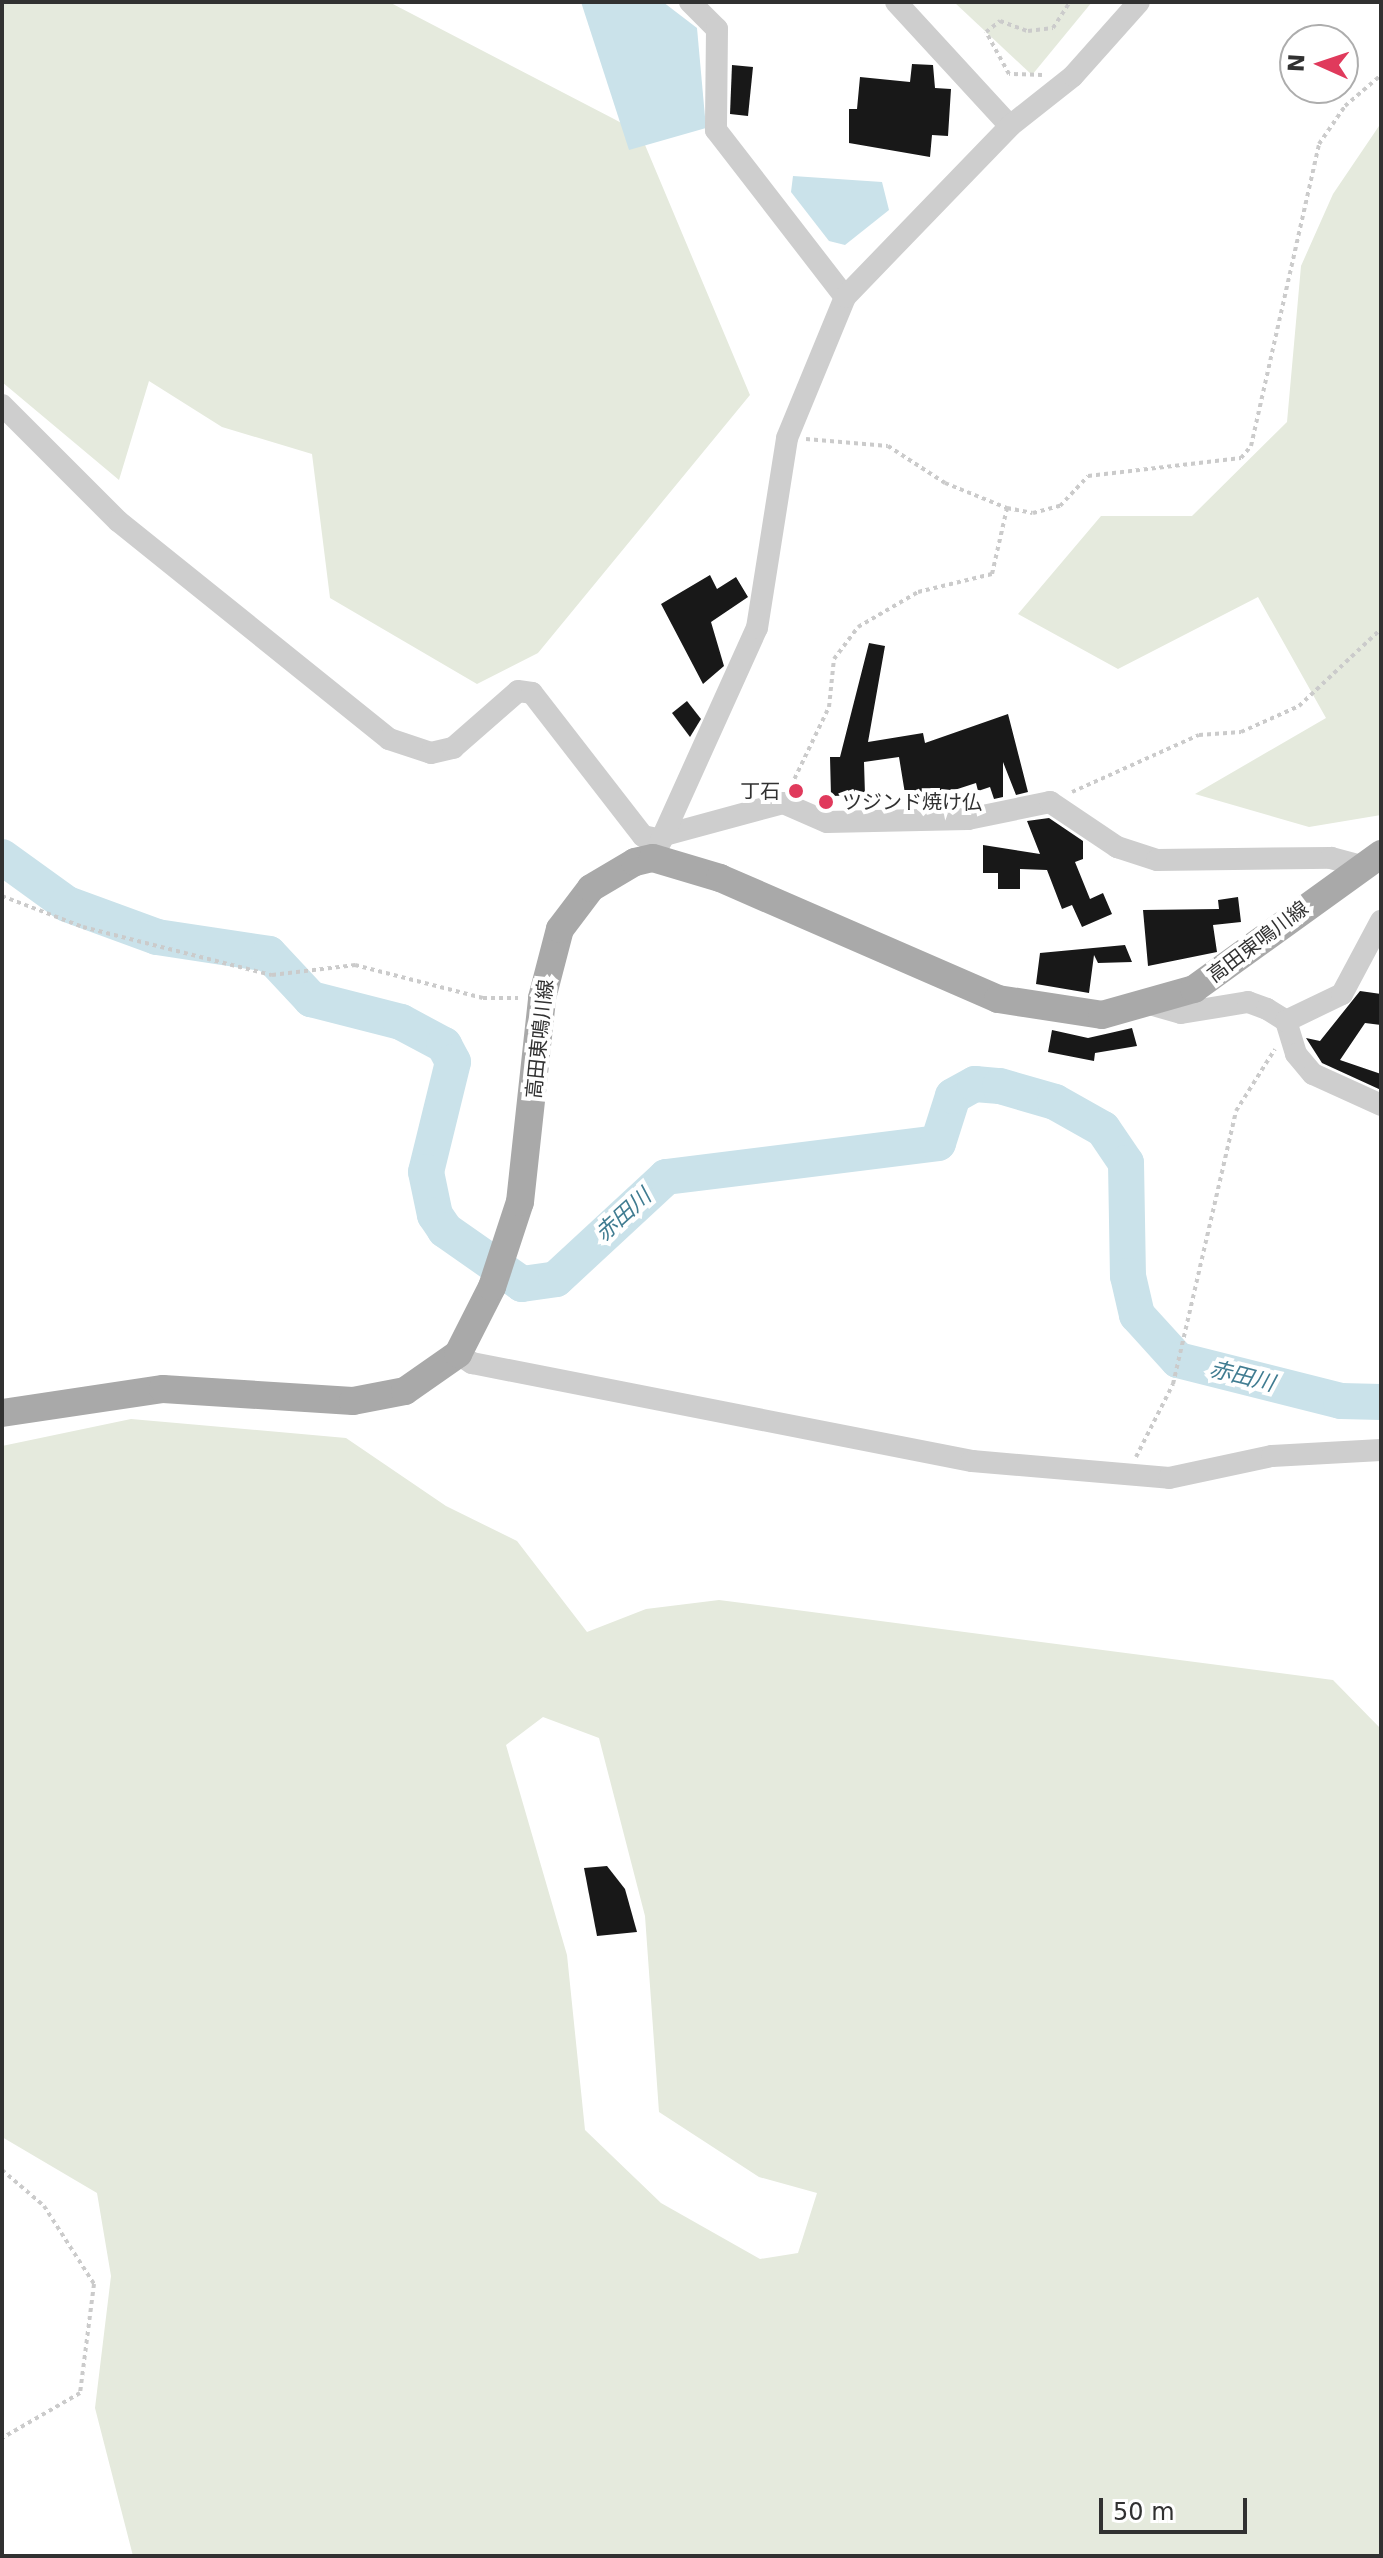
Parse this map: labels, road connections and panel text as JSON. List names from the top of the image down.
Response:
{
  "streets": {
    "main road": ["高田東鳴川線"]
  },
  "water": ["赤田川"],
  "places": ["丁石", "ツジンド焼け仏"],
  "scale_bar": "50 m",
  "north": "left"
}
